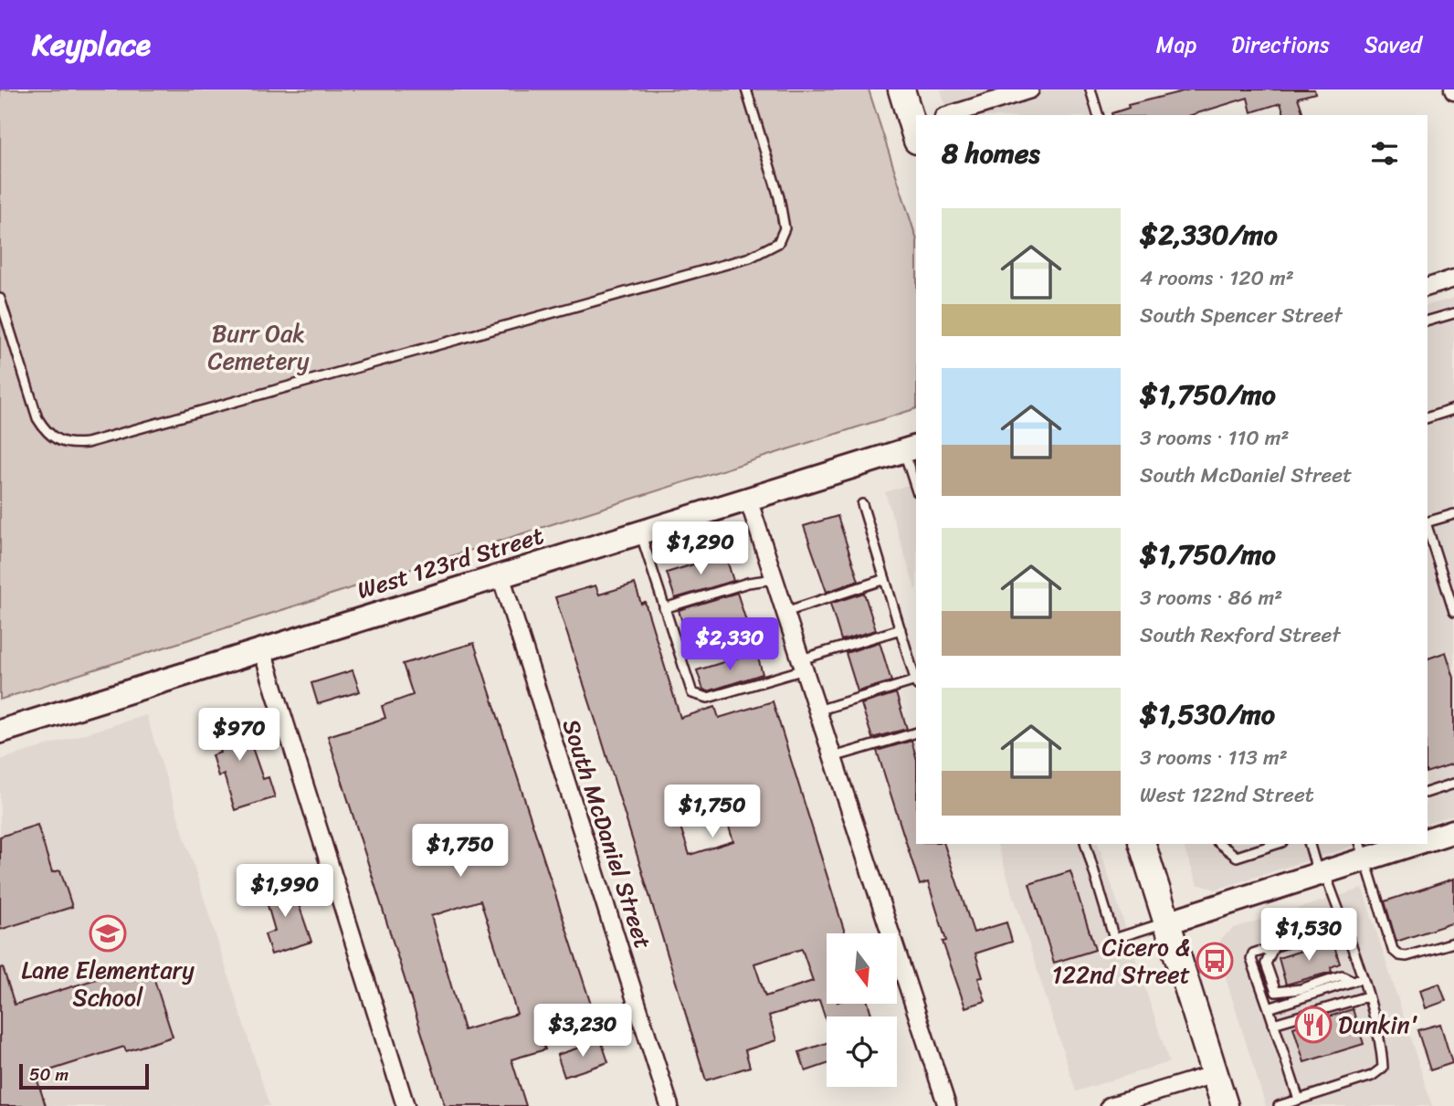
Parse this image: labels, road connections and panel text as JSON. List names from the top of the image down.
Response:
{
  "streets": {
    "street": ["West 123rd Street", "South McDaniel Street"]
  },
  "crossings": [
    ["West 123rd Street", "South McDaniel Street"]
  ],
  "parks": ["Burr Oak Cemetery"],
  "places": {
    "school or university": ["Lane Elementary School"],
    "bus stop": ["Cicero & 122nd Street"],
    "restaurant": ["Dunkin'"]
  },
  "scale_bar": "50 m",
  "north": "bottom",
  "page": {
    "header": "Keyplace",
    "nav": ["Map", "Directions", "Saved"],
    "heading": "8 homes",
    "list": [
      {
        "name": "$2,330/mo",
        "note": "4 rooms · 120 m² · South Spencer Street"
      },
      {
        "name": "$1,750/mo",
        "note": "3 rooms · 110 m² · South McDaniel Street"
      },
      {
        "name": "$1,750/mo",
        "note": "3 rooms · 86 m² · South Rexford Street"
      },
      {
        "name": "$1,530/mo",
        "note": "3 rooms · 113 m² · West 122nd Street"
      }
    ],
    "price": [
      "$1,290",
      "$2,330",
      "$970",
      "$1,750",
      "$1,750",
      "$1,990",
      "$1,530",
      "$3,230"
    ],
    "scale": "50 m"
  }
}
